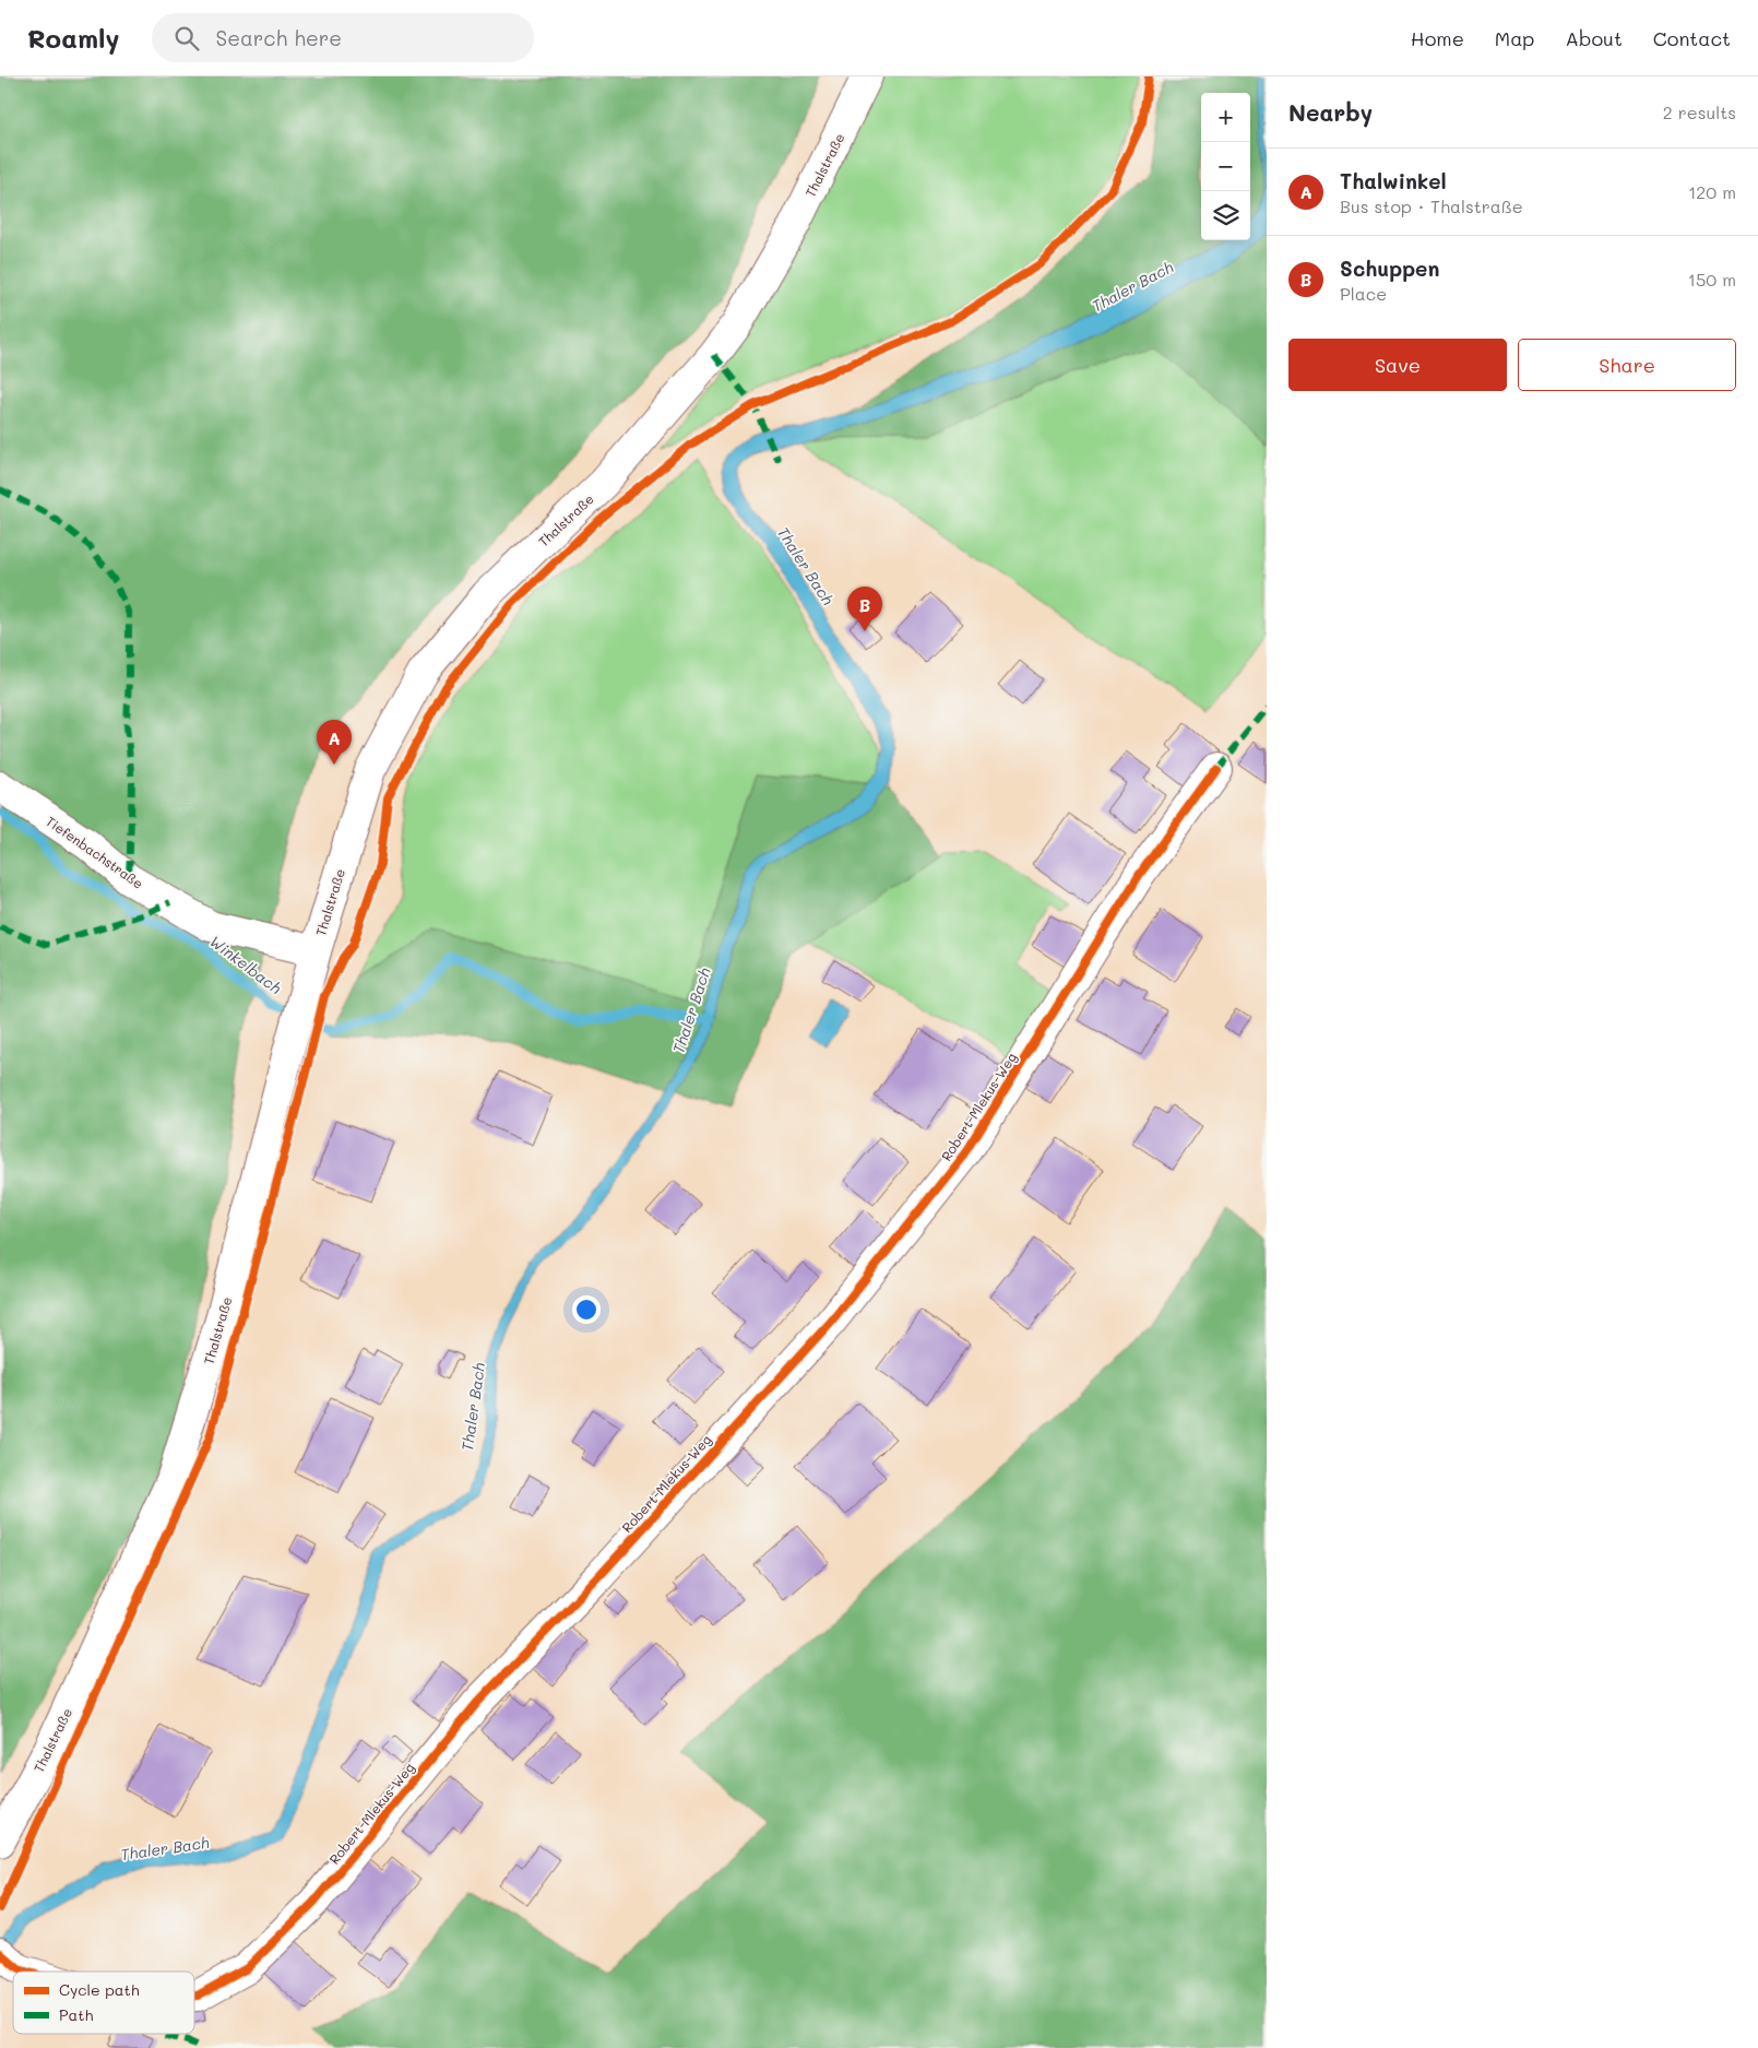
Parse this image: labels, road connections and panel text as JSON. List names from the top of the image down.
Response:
{
  "streets": {
    "street": ["Thalstraße", "Tiefenbachstraße", "Robert-Mlekus-Weg"]
  },
  "crossings": [
    ["Thalstraße", "Tiefenbachstraße"]
  ],
  "water": ["Thaler Bach", "Winkelbach"],
  "legend": ["Cycle path", "Path"],
  "page": {
    "header": "Roamly",
    "search": "Search here",
    "nav": [
      "Home",
      "Map",
      "About",
      "Contact"
    ],
    "heading": ["Nearby", "2 results"],
    "map_buttons": ["+", "−"],
    "list": [
      {
        "mark": "A",
        "name": "Thalwinkel",
        "note": "Bus stop · Thalstraße",
        "value": "120 m"
      },
      {
        "mark": "B",
        "name": "Schuppen",
        "note": "Place",
        "value": "150 m"
      }
    ],
    "buttons": ["Save", "Share"],
    "pins": ["B", "A"]
  }
}
